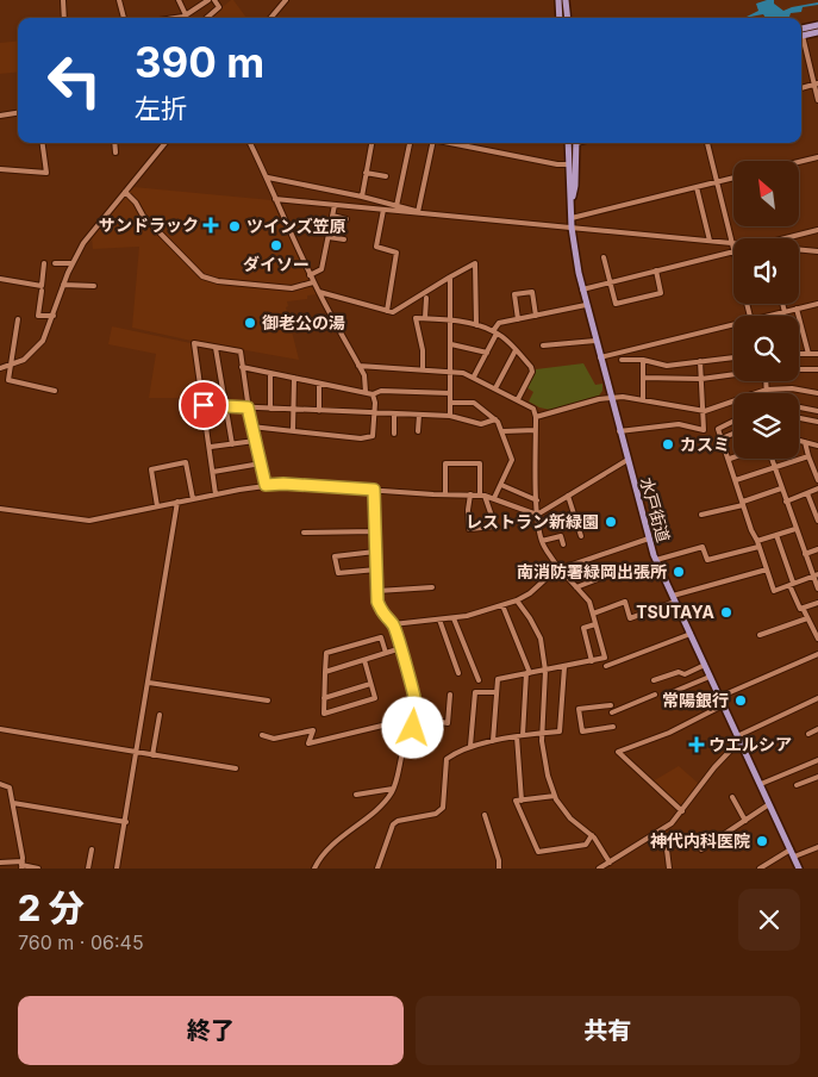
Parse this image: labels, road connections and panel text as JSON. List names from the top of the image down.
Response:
{
  "streets": {
    "main road": ["水戸街道"]
  },
  "places": {
    "health": ["サンドラック", "ウエルシア"],
    "other": [
      "ツインズ笠原",
      "ダイソー",
      "御老公の湯",
      "カスミ",
      "レストラン新緑園",
      "南消防署緑岡出張所",
      "TSUTAYA",
      "常陽銀行",
      "神代内科医院"
    ]
  },
  "north": "top left",
  "page": {
    "turn": ["390 m", "左折"],
    "heading": ["2 分", "760 m · 06:45"],
    "buttons": ["終了", "共有"]
  }
}
